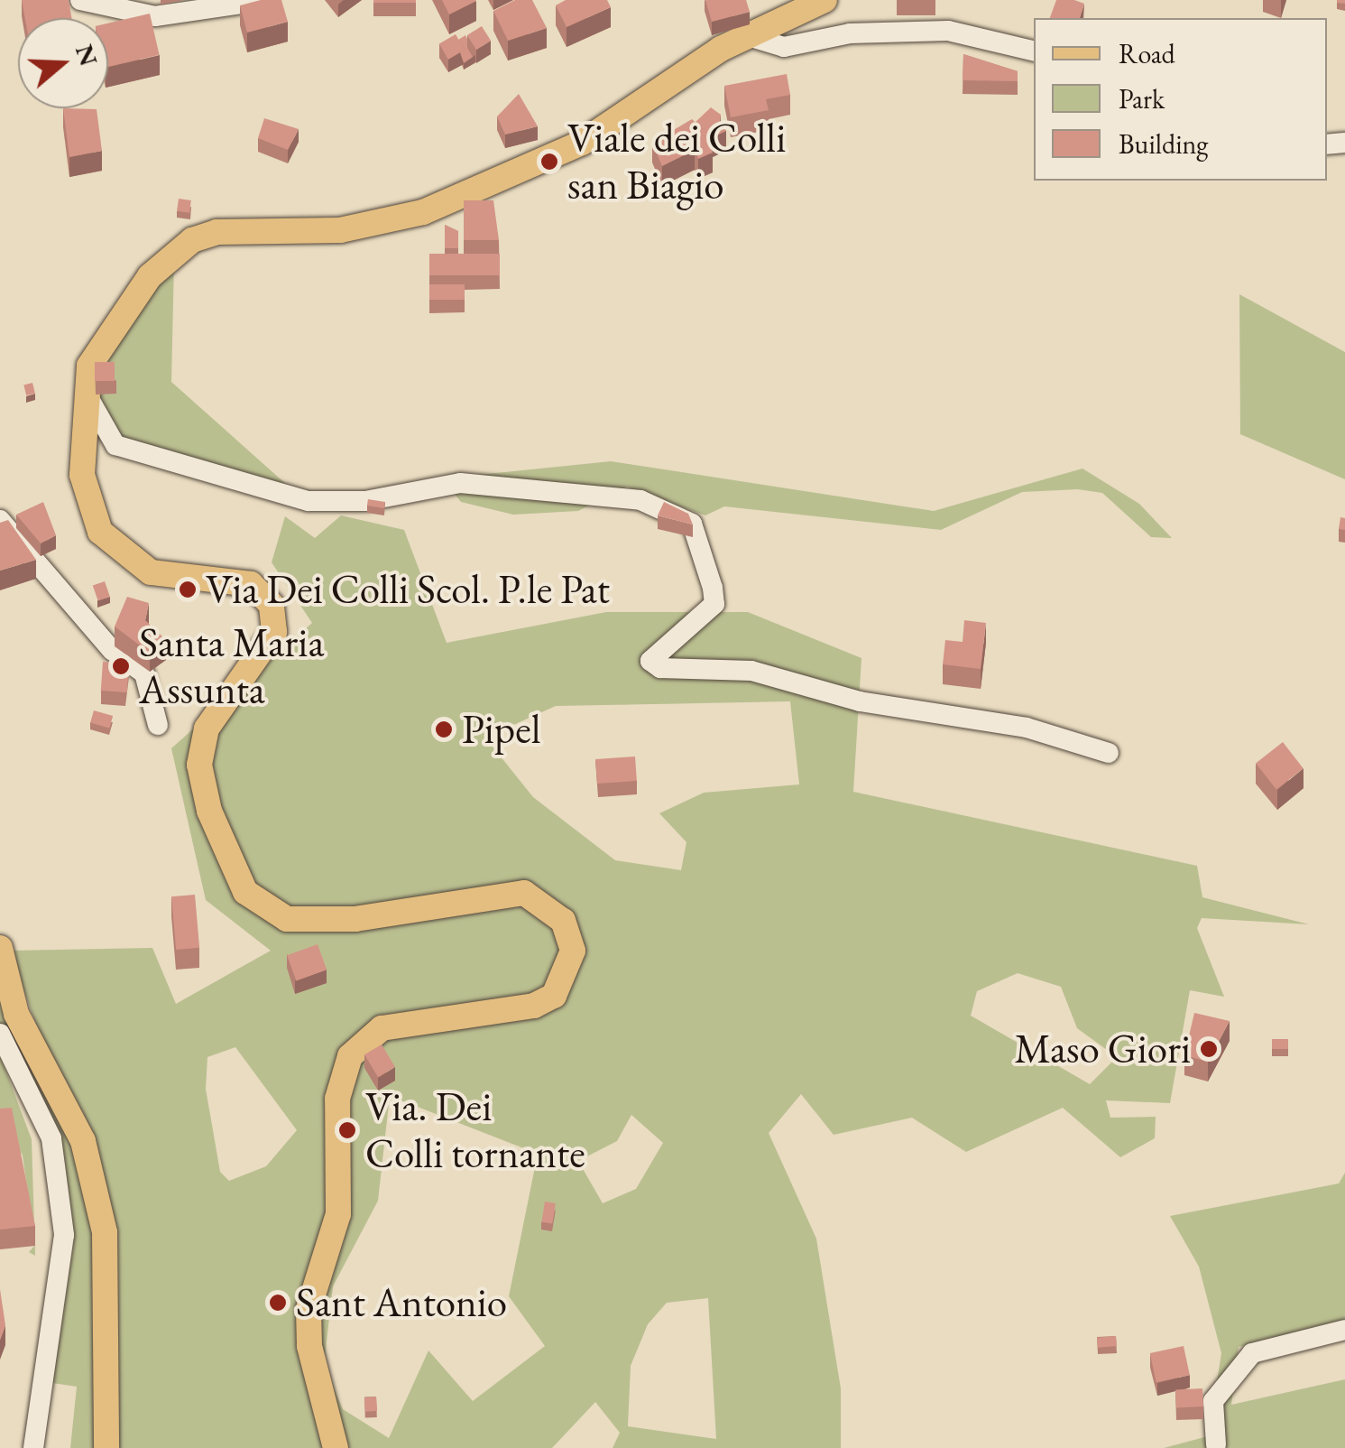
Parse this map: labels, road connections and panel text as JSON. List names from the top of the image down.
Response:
{
  "places": [
    "Viale dei Colli san Biagio",
    "Via Dei Colli Scol. P.le Pat",
    "Santa Maria Assunta",
    "Pipel",
    "Maso Giori",
    "Via. Dei Colli tornante",
    "Sant Antonio"
  ],
  "legend": ["Road", "Park", "Building"],
  "north": "right"
}
